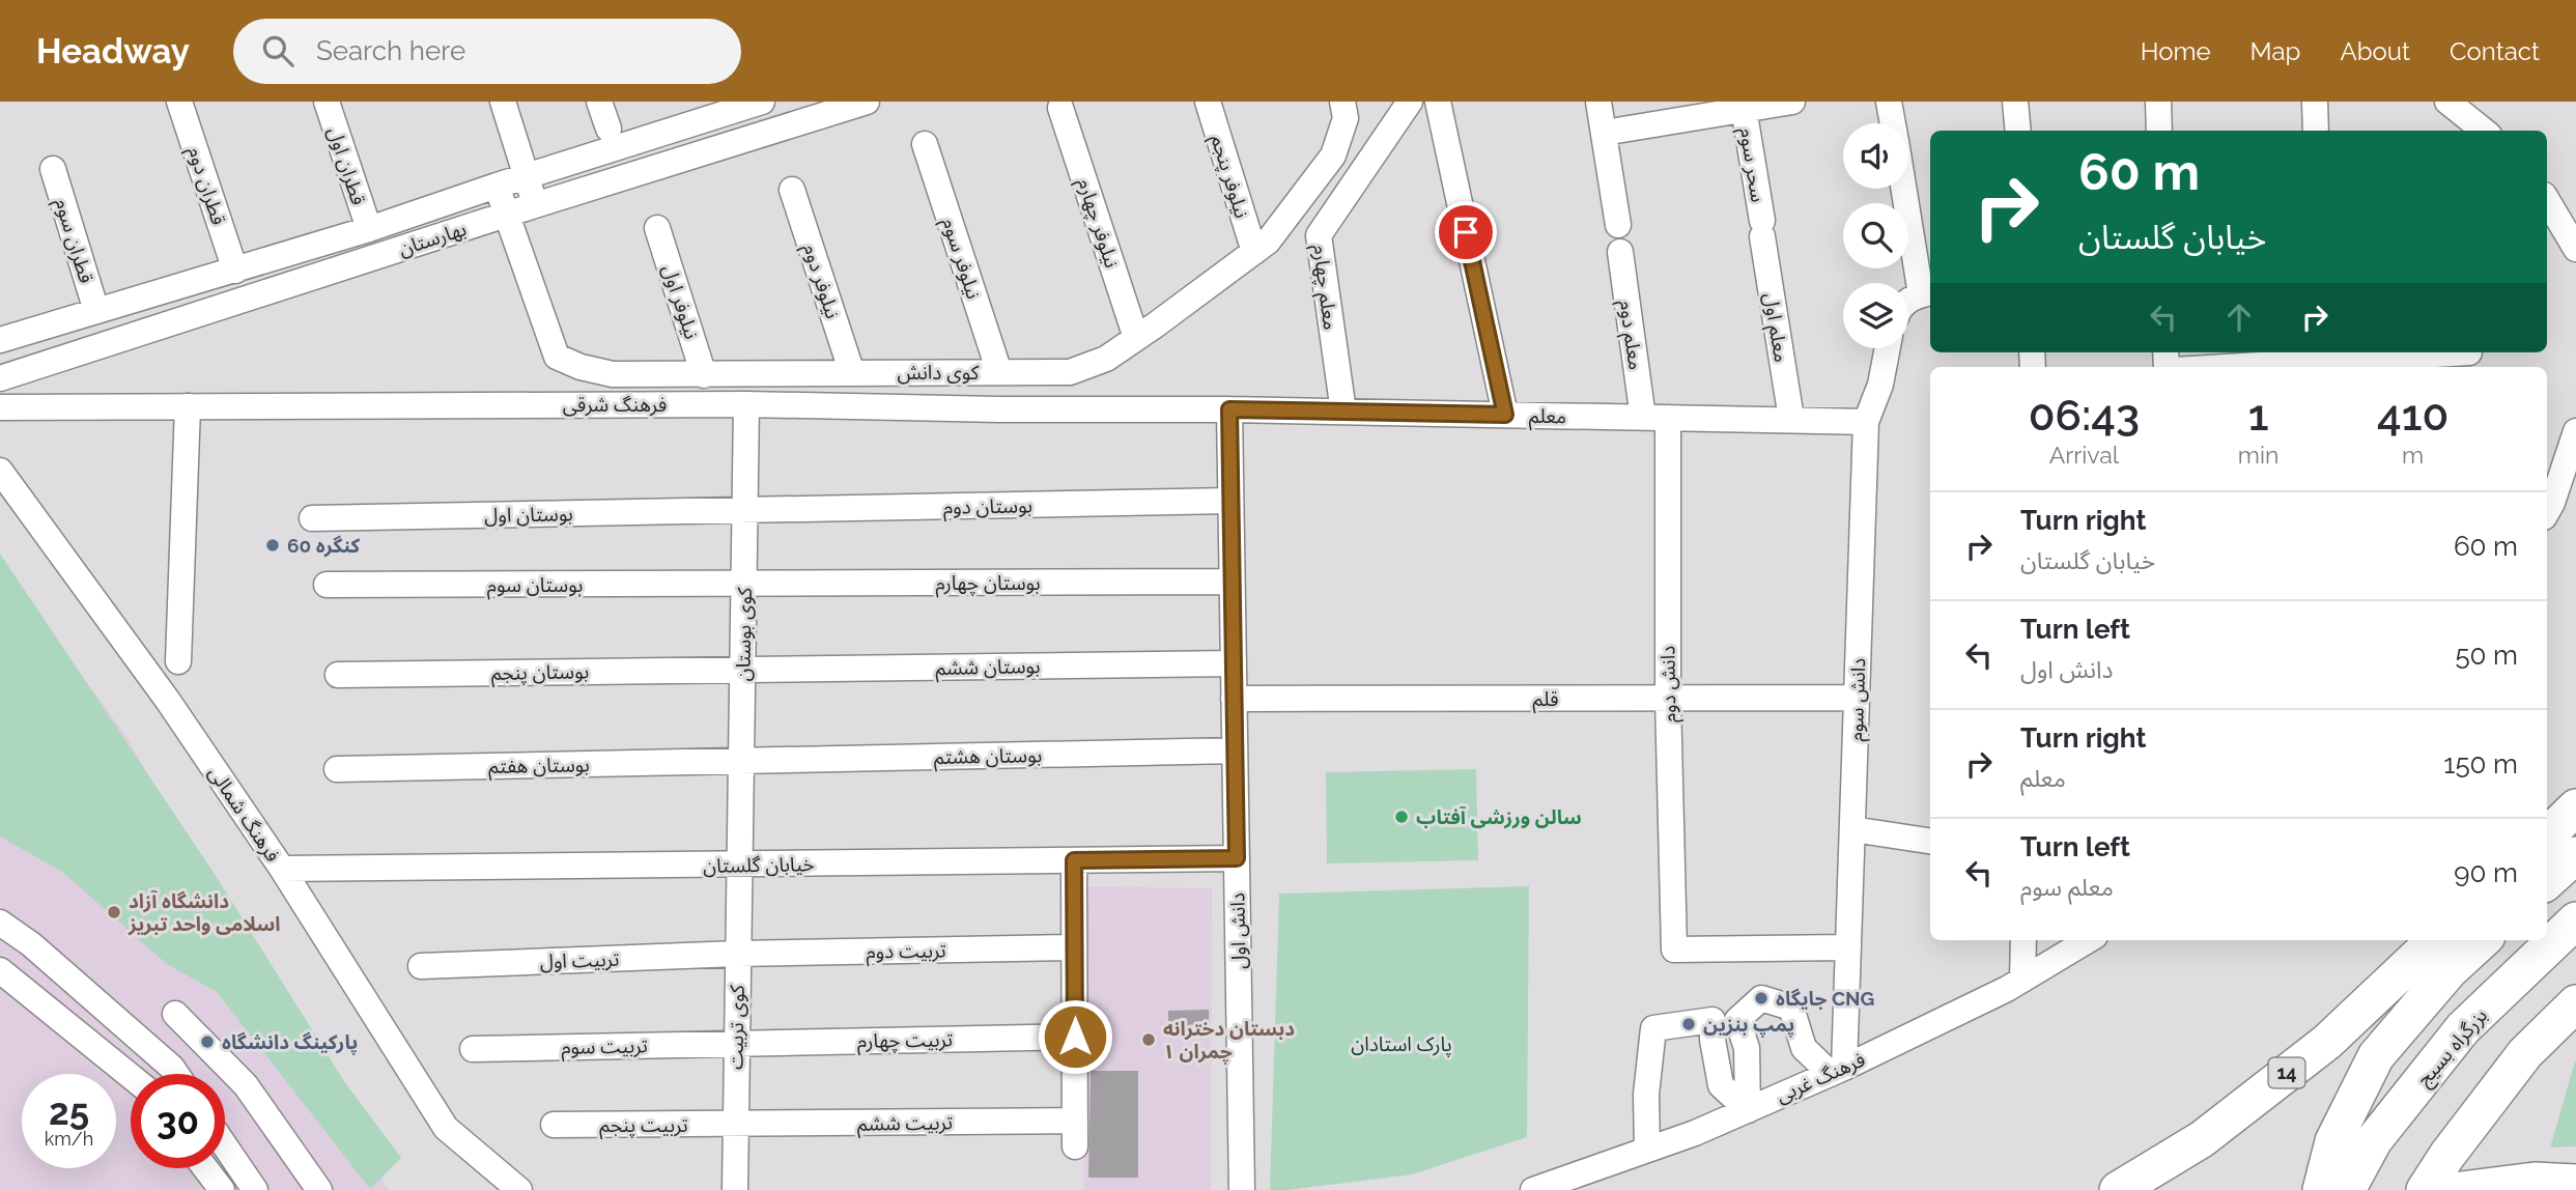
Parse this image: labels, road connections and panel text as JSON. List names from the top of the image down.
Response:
{
  "streets": {
    "highway": ["بزرگراه بسیج", "14"],
    "street": [
      "سحر سوم",
      "قطران اول",
      "نیلوفر پنجم",
      "قطران دوم",
      "نیلوفر چهارم",
      "بهارستان",
      "قطران سوم",
      "نیلوفر سوم",
      "نیلوفر دوم",
      "معلم چهارم",
      "نیلوفر اول",
      "معلم اول",
      "معلم دوم",
      "کوی دانش",
      "فرهنگ شرقی",
      "معلم",
      "بوستان دوم",
      "بوستان اول",
      "بوستان چهارم",
      "بوستان سوم",
      "کوی بوستان",
      "بوستان ششم",
      "بوستان پنجم",
      "دانش دوم",
      "قلم",
      "دانش سوم",
      "بوستان هشتم",
      "بوستان هفتم",
      "فرهنگ شمالی",
      "خیابان گلستان",
      "دانش اول",
      "تربیت دوم",
      "تربیت اول",
      "کوی تربیت",
      "تربیت چهارم",
      "تربیت سوم",
      "فرهنگ غربی",
      "تربیت ششم",
      "تربیت پنجم"
    ]
  },
  "crossings": [
    ["سحر سوم", "معلم اول"],
    ["قطران اول", "بهارستان"],
    ["نیلوفر پنجم", "کوی دانش"],
    ["قطران دوم", "بهارستان"],
    ["نیلوفر چهارم", "کوی دانش"],
    ["بهارستان", "قطران سوم"],
    ["بهارستان", "کوی دانش"],
    ["نیلوفر سوم", "کوی دانش"],
    ["نیلوفر دوم", "کوی دانش"],
    ["معلم چهارم", "معلم"],
    ["نیلوفر اول", "کوی دانش"],
    ["معلم اول", "معلم"],
    ["معلم دوم", "معلم"],
    ["معلم دوم", "دانش دوم"],
    ["فرهنگ شرقی", "معلم"],
    ["فرهنگ شرقی", "کوی بوستان"],
    ["فرهنگ شرقی", "دانش اول"],
    ["معلم", "دانش دوم"],
    ["معلم", "دانش سوم"],
    ["معلم", "دانش اول"],
    ["بوستان دوم", "بوستان اول"],
    ["بوستان دوم", "کوی بوستان"],
    ["بوستان دوم", "دانش اول"],
    ["بوستان اول", "کوی بوستان"],
    ["بوستان چهارم", "بوستان سوم"],
    ["بوستان چهارم", "کوی بوستان"],
    ["بوستان چهارم", "دانش اول"],
    ["بوستان سوم", "کوی بوستان"],
    ["کوی بوستان", "بوستان ششم"],
    ["کوی بوستان", "بوستان پنجم"],
    ["کوی بوستان", "بوستان هشتم"],
    ["کوی بوستان", "بوستان هفتم"],
    ["کوی بوستان", "خیابان گلستان"],
    ["کوی بوستان", "کوی تربیت"],
    ["بوستان ششم", "بوستان پنجم"],
    ["بوستان ششم", "دانش اول"],
    ["دانش دوم", "قلم"],
    ["دانش دوم", "دانش سوم"],
    ["قلم", "دانش سوم"],
    ["قلم", "دانش اول"],
    ["دانش سوم", "فرهنگ غربی"],
    ["بوستان هشتم", "بوستان هفتم"],
    ["بوستان هشتم", "دانش اول"],
    ["فرهنگ شمالی", "خیابان گلستان"],
    ["خیابان گلستان", "دانش اول"],
    ["خیابان گلستان", "کوی تربیت"],
    ["تربیت دوم", "تربیت اول"],
    ["تربیت دوم", "کوی تربیت"],
    ["تربیت اول", "کوی تربیت"],
    ["کوی تربیت", "تربیت چهارم"],
    ["کوی تربیت", "تربیت سوم"],
    ["کوی تربیت", "تربیت ششم"],
    ["کوی تربیت", "تربیت پنجم"],
    ["تربیت چهارم", "تربیت سوم"],
    ["تربیت چهارم", "تربیت ششم"],
    ["تربیت ششم", "تربیت پنجم"]
  ],
  "parks": ["پارک استادان"],
  "places": [
    "کنگره 60",
    "سالن ورزشی آفتاب",
    "دانشگاه آزاد اسلامی واحد تبریز",
    "جایگاه CNG",
    "پمپ بنزین",
    "دبستان دخترانه چمران ۱",
    "پارکینگ دانشگاه"
  ],
  "page": {
    "header": "Headway",
    "search": "Search here",
    "nav": [
      "Home",
      "Map",
      "About",
      "Contact"
    ],
    "turn": ["60 m", "خیابان گلستان"],
    "eta": [
      "06:43",
      "Arrival",
      "1",
      "min",
      "410",
      "m"
    ],
    "list": [
      {
        "name": "Turn right",
        "note": "خیابان گلستان",
        "value": "60 m"
      },
      {
        "name": "Turn left",
        "note": "دانش اول",
        "value": "50 m"
      },
      {
        "name": "Turn right",
        "note": "معلم",
        "value": "150 m"
      },
      {
        "name": "Turn left",
        "note": "معلم سوم",
        "value": "90 m"
      }
    ],
    "speed": "25 km/h",
    "limit": "30"
  }
}
